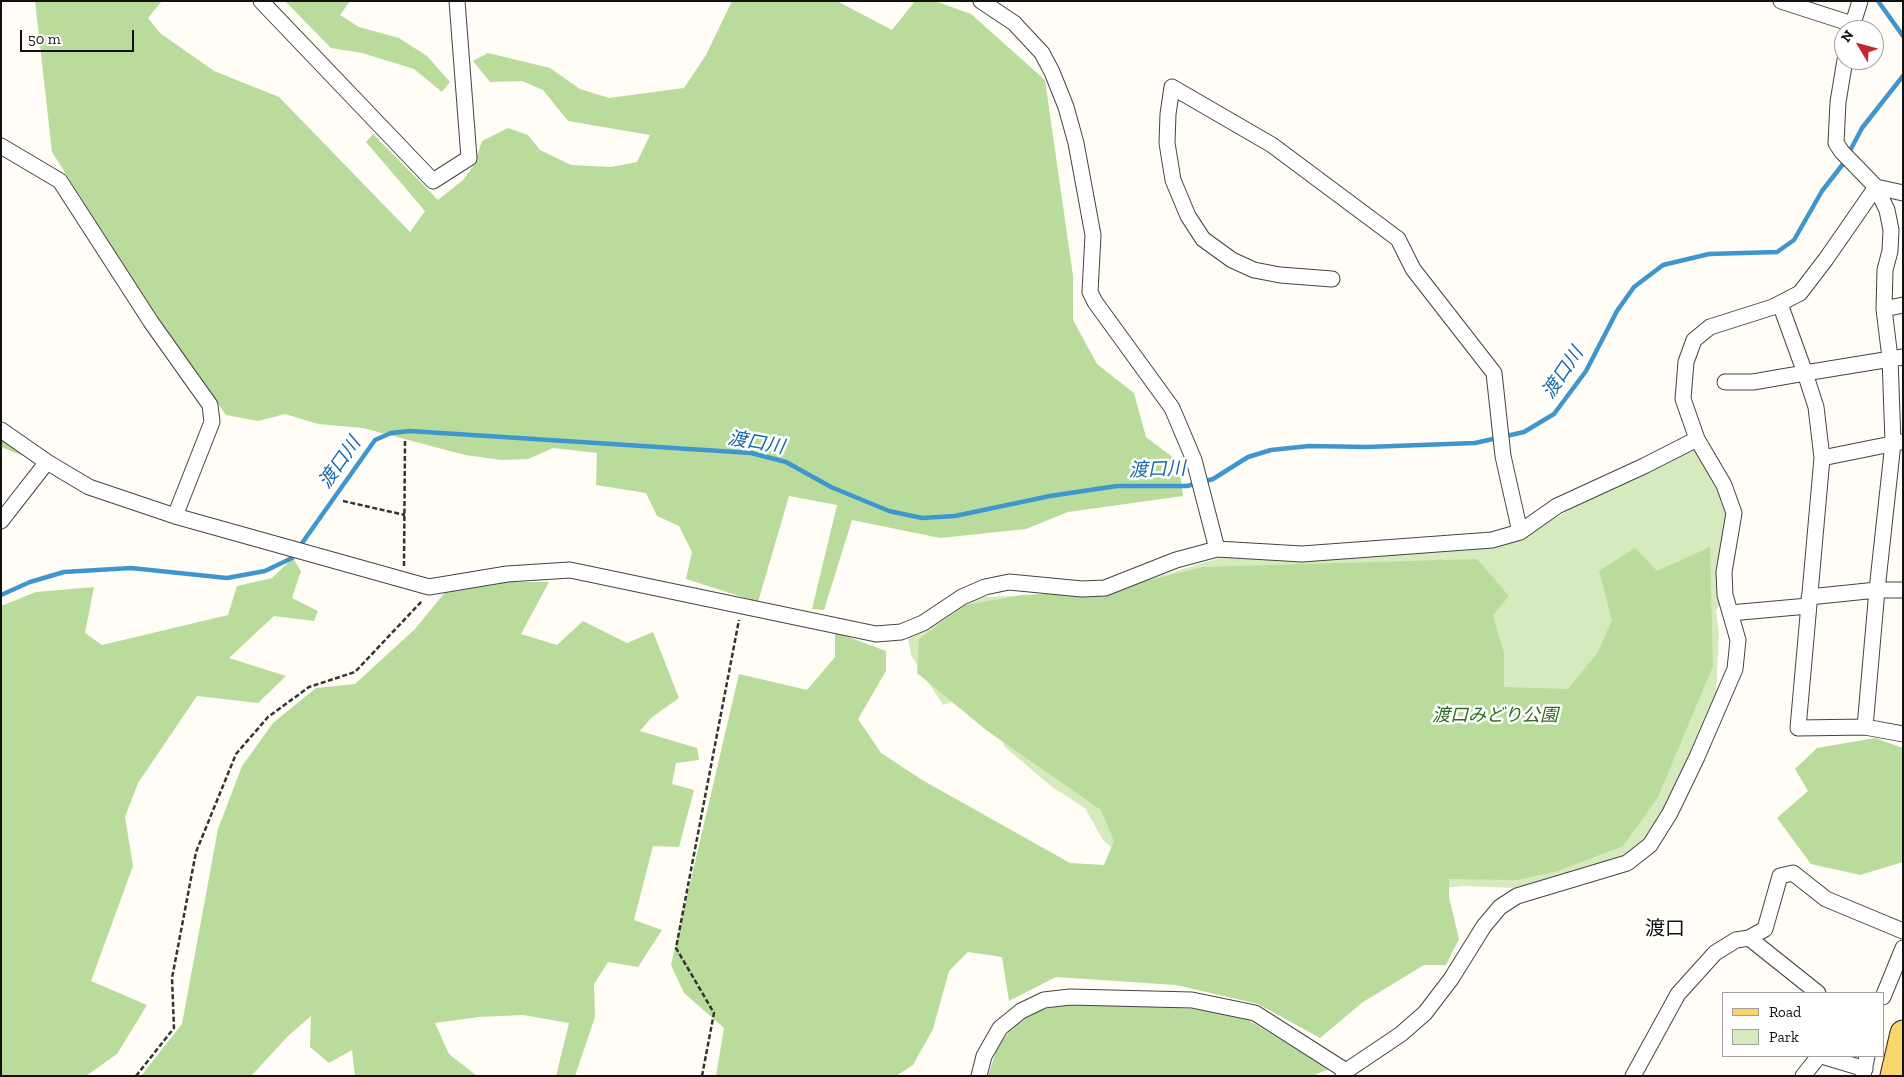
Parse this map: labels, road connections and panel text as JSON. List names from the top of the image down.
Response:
{
  "districts": ["渡口"],
  "water": ["渡口川"],
  "parks": ["渡口みどり公園"],
  "legend": ["Road", "Park"],
  "scale_bar": "50 m",
  "north": "top left"
}
